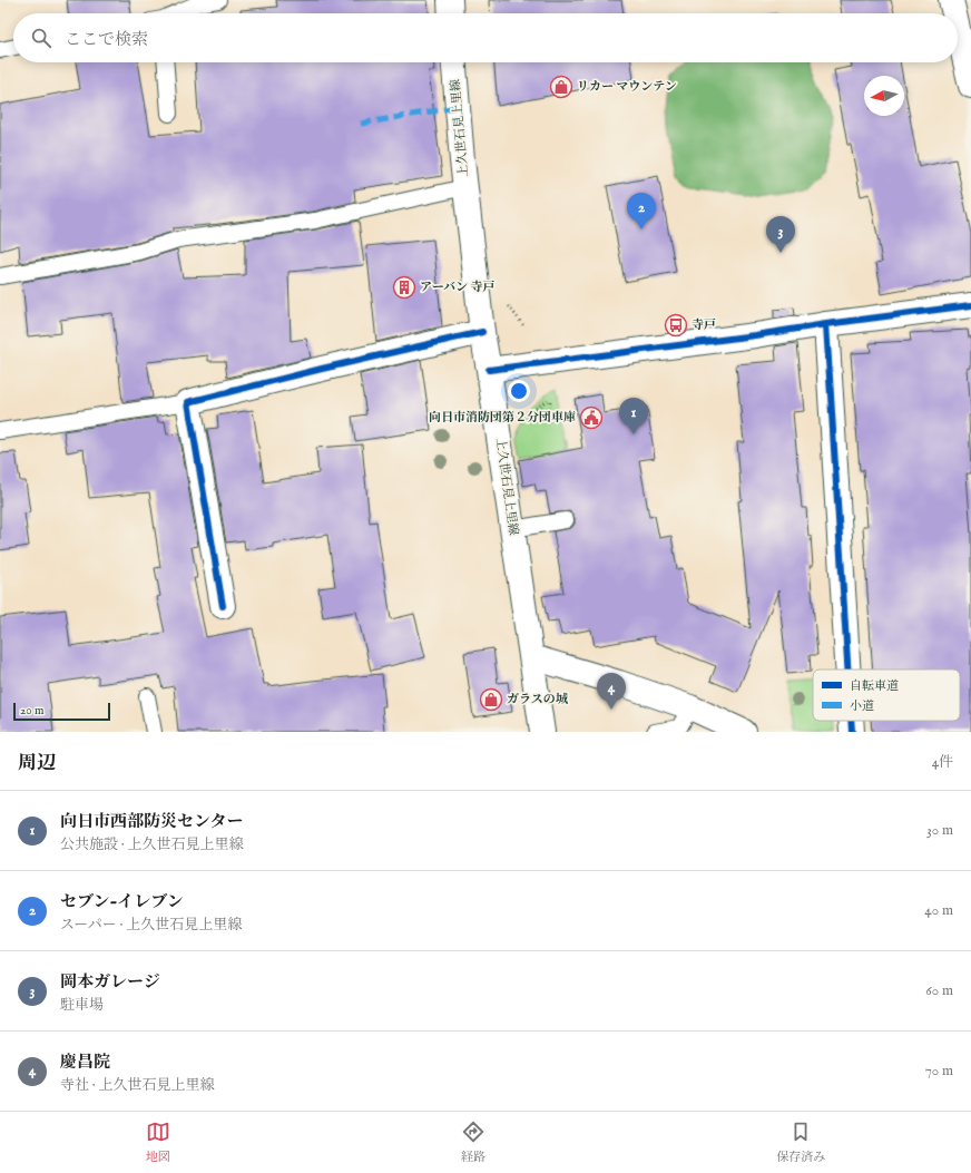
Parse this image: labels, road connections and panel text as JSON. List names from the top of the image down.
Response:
{
  "streets": {
    "street": ["上久世石見上里線"]
  },
  "places": {
    "shop": ["リカー マウンテン", "ガラスの城"],
    "building": ["アーバン 寺戸"],
    "bus stop": ["寺戸"],
    "public building": ["向日市消防団第２分団車庫"]
  },
  "legend": ["自転車道", "小道"],
  "scale_bar": "20 m",
  "north": "left",
  "page": {
    "search": "ここで検索",
    "pins": [
      "2",
      "3",
      "1",
      "4"
    ],
    "scale": "20 m",
    "heading": ["周辺", "4件"],
    "list": [
      {
        "mark": "1",
        "name": "向日市西部防災センター",
        "note": "公共施設 · 上久世石見上里線",
        "value": "30 m"
      },
      {
        "mark": "2",
        "name": "セブン-イレブン",
        "note": "スーパー · 上久世石見上里線",
        "value": "40 m"
      },
      {
        "mark": "3",
        "name": "岡本ガレージ",
        "note": "駐車場",
        "value": "60 m"
      },
      {
        "mark": "4",
        "name": "慶昌院",
        "note": "寺社 · 上久世石見上里線",
        "value": "70 m"
      }
    ],
    "nav": ["地図", "経路", "保存済み"]
  }
}
